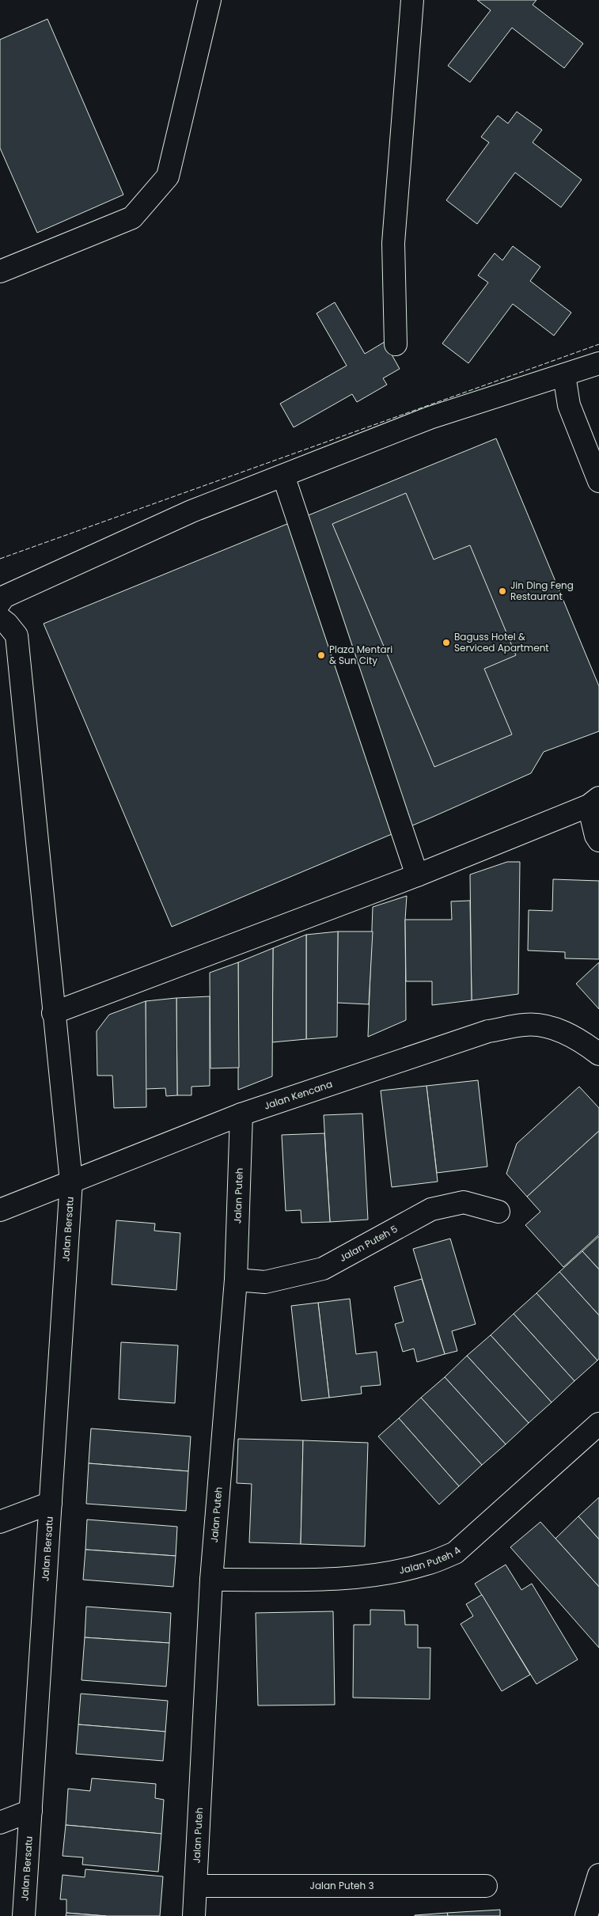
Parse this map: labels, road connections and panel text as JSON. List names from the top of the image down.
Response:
{
  "streets": {
    "street": [
      "Jalan Kencana",
      "Jalan Puteh",
      "Jalan Bersatu",
      "Jalan Puteh 5",
      "Jalan Puteh 4",
      "Jalan Puteh 3"
    ]
  },
  "crossings": [
    ["Jalan Kencana", "Jalan Puteh"],
    ["Jalan Kencana", "Jalan Bersatu"],
    ["Jalan Puteh", "Jalan Puteh 5"],
    ["Jalan Puteh", "Jalan Puteh 4"],
    ["Jalan Puteh", "Jalan Puteh 3"]
  ],
  "places": ["Jin Ding Feng Restaurant", "Baguss Hotel & Serviced Apartment", "Plaza Mentari & Sun City"]
}
